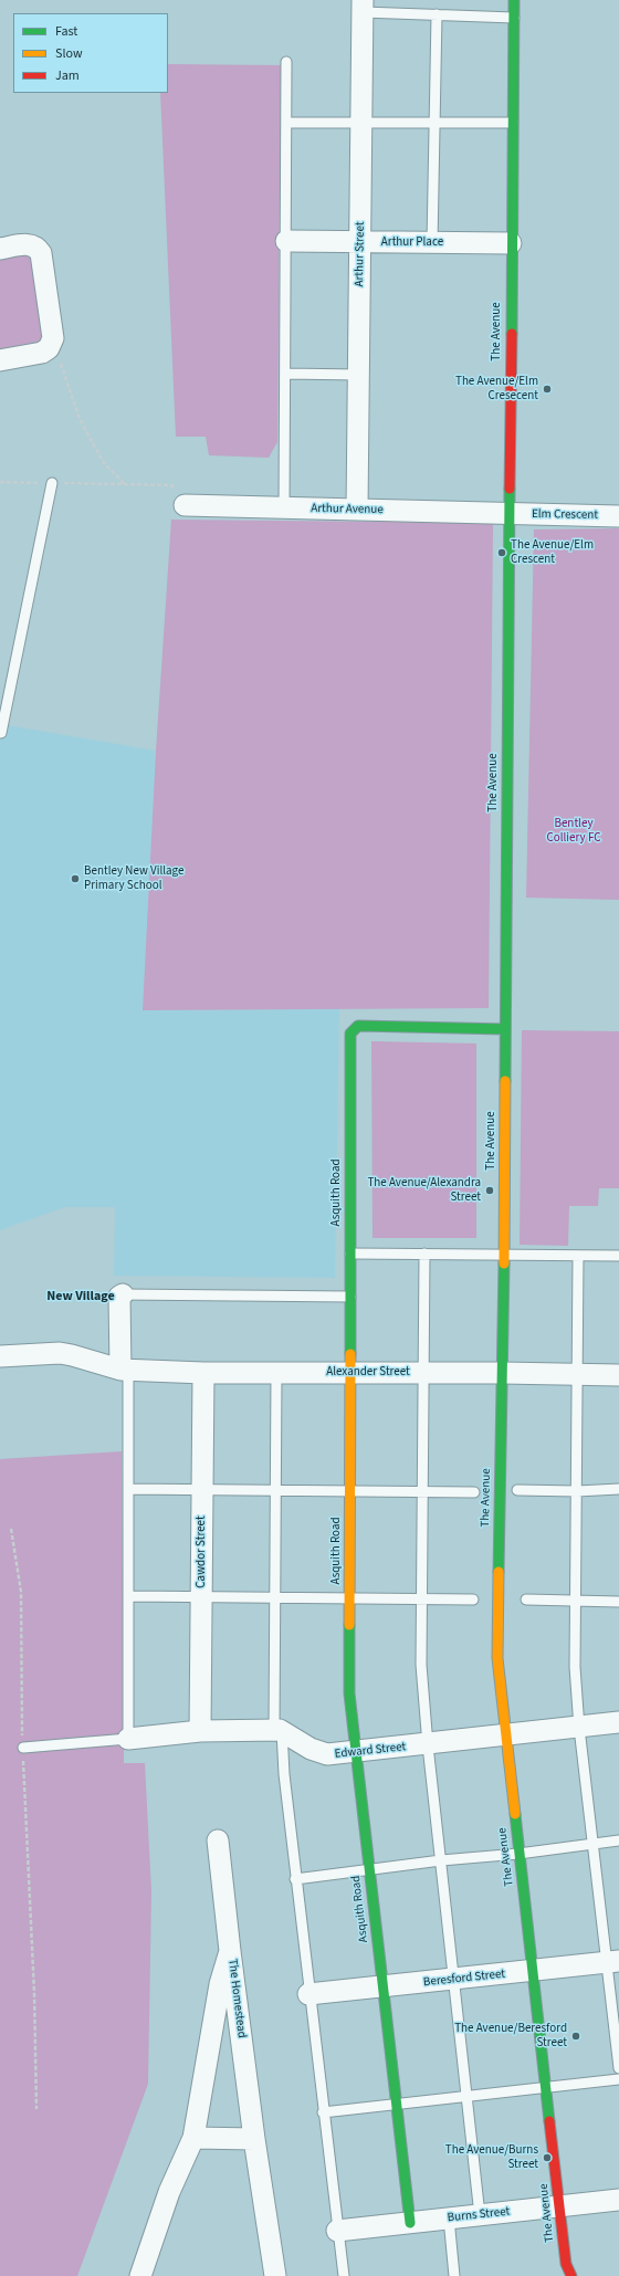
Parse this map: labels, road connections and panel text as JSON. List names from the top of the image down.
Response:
{
  "streets": {
    "street": [
      "Arthur Place",
      "Arthur Street",
      "The Avenue",
      "Arthur Avenue",
      "Elm Crescent",
      "Asquith Road",
      "Alexander Street",
      "Cawdor Street",
      "Edward Street",
      "Beresford Street",
      "The Homestead",
      "Burns Street"
    ]
  },
  "crossings": [
    ["Arthur Place", "Arthur Street"],
    ["Arthur Place", "The Avenue"],
    ["Arthur Street", "Arthur Avenue"],
    ["The Avenue", "Arthur Avenue"],
    ["The Avenue", "Elm Crescent"],
    ["The Avenue", "Asquith Road"],
    ["The Avenue", "Alexander Street"],
    ["The Avenue", "Edward Street"],
    ["The Avenue", "Beresford Street"],
    ["The Avenue", "Burns Street"],
    ["Arthur Avenue", "Elm Crescent"],
    ["Asquith Road", "Alexander Street"],
    ["Asquith Road", "Edward Street"],
    ["Asquith Road", "Beresford Street"],
    ["Asquith Road", "Burns Street"],
    ["Alexander Street", "Cawdor Street"]
  ],
  "districts": ["New Village"],
  "parks": ["Bentley Colliery FC"],
  "places": [
    "The Avenue/Elm Cresecent",
    "The Avenue/Elm Crescent",
    "Bentley New Village Primary School",
    "The Avenue/Alexandra Street",
    "The Avenue/Beresford Street",
    "The Avenue/Burns Street"
  ],
  "legend": ["Fast", "Slow", "Jam"]
}
